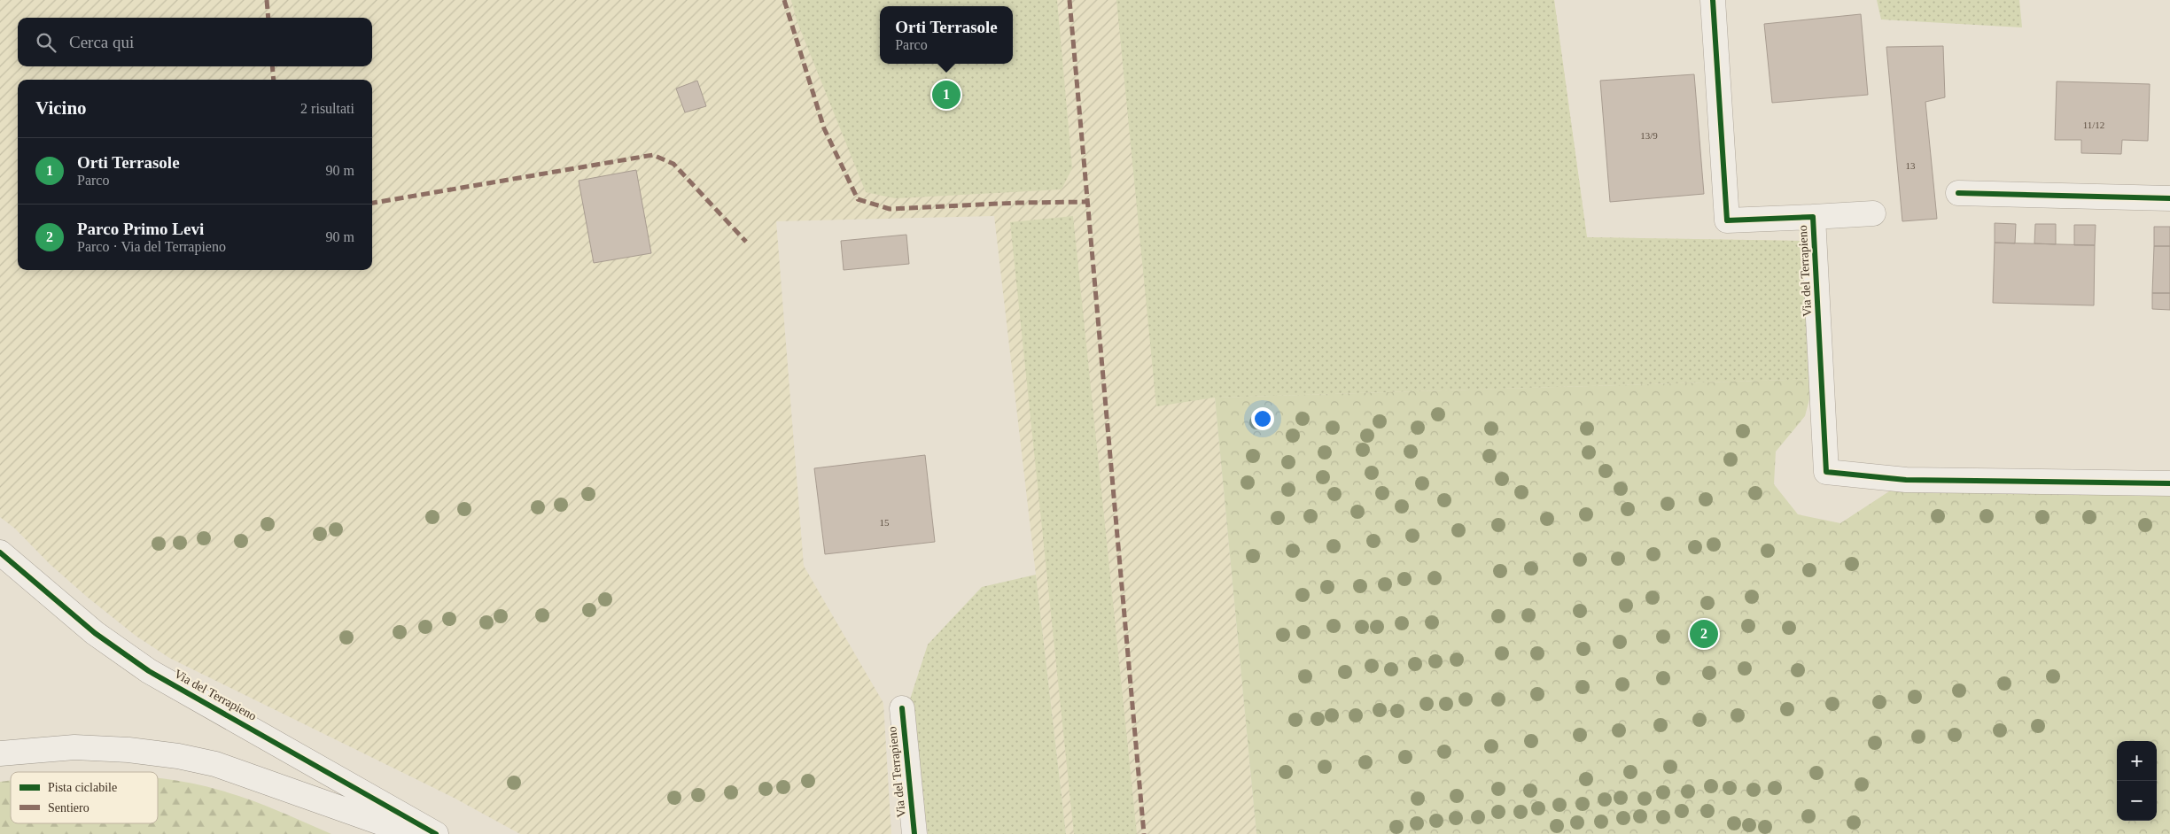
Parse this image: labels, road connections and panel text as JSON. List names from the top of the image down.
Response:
{
  "streets": {
    "street": ["Via del Terrapieno"]
  },
  "house_numbers": [
    "11/12",
    "13/9",
    "13",
    "15"
  ],
  "legend": ["Pista ciclabile", "Sentiero"],
  "page": {
    "popup": ["Orti Terrasole", "Parco"],
    "search": "Cerca qui",
    "pins": ["1", "2"],
    "heading": ["Vicino", "2 risultati"],
    "list": [
      {
        "mark": "1",
        "name": "Orti Terrasole",
        "note": "Parco",
        "value": "90 m"
      },
      {
        "mark": "2",
        "name": "Parco Primo Levi",
        "note": "Parco · Via del Terrapieno",
        "value": "90 m"
      }
    ],
    "map_buttons": ["+", "−"]
  }
}
